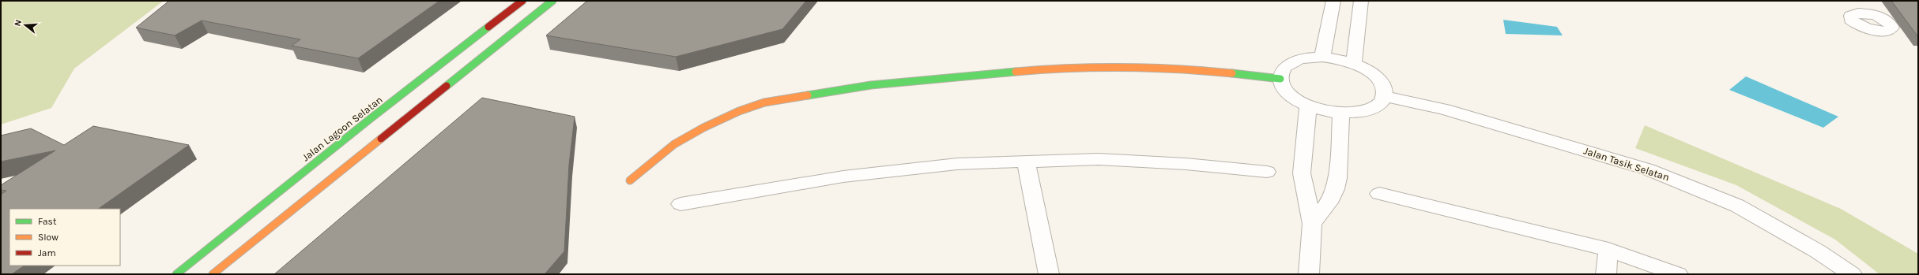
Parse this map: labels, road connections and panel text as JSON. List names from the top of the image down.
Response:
{
  "streets": {
    "main road": ["Jalan Lagoon Selatan"],
    "street": ["Jalan Tasik Selatan"]
  },
  "legend": ["Fast", "Slow", "Jam"],
  "north": "left"
}
